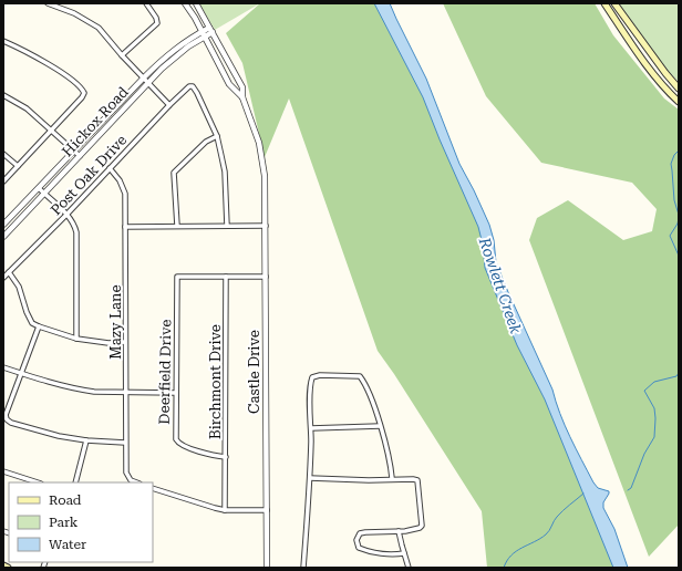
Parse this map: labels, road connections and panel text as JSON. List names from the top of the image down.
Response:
{
  "streets": {
    "street": [
      "Hickox Road",
      "Post Oak Drive",
      "Mazy Lane",
      "Deerfield Drive",
      "Castle Drive",
      "Birchmont Drive"
    ]
  },
  "crossings": [
    ["Hickox Road", "Castle Drive"],
    ["Post Oak Drive", "Mazy Lane"],
    ["Deerfield Drive", "Birchmont Drive"]
  ],
  "water": ["Rowlett Creek"],
  "legend": ["Road", "Park", "Water"]
}
